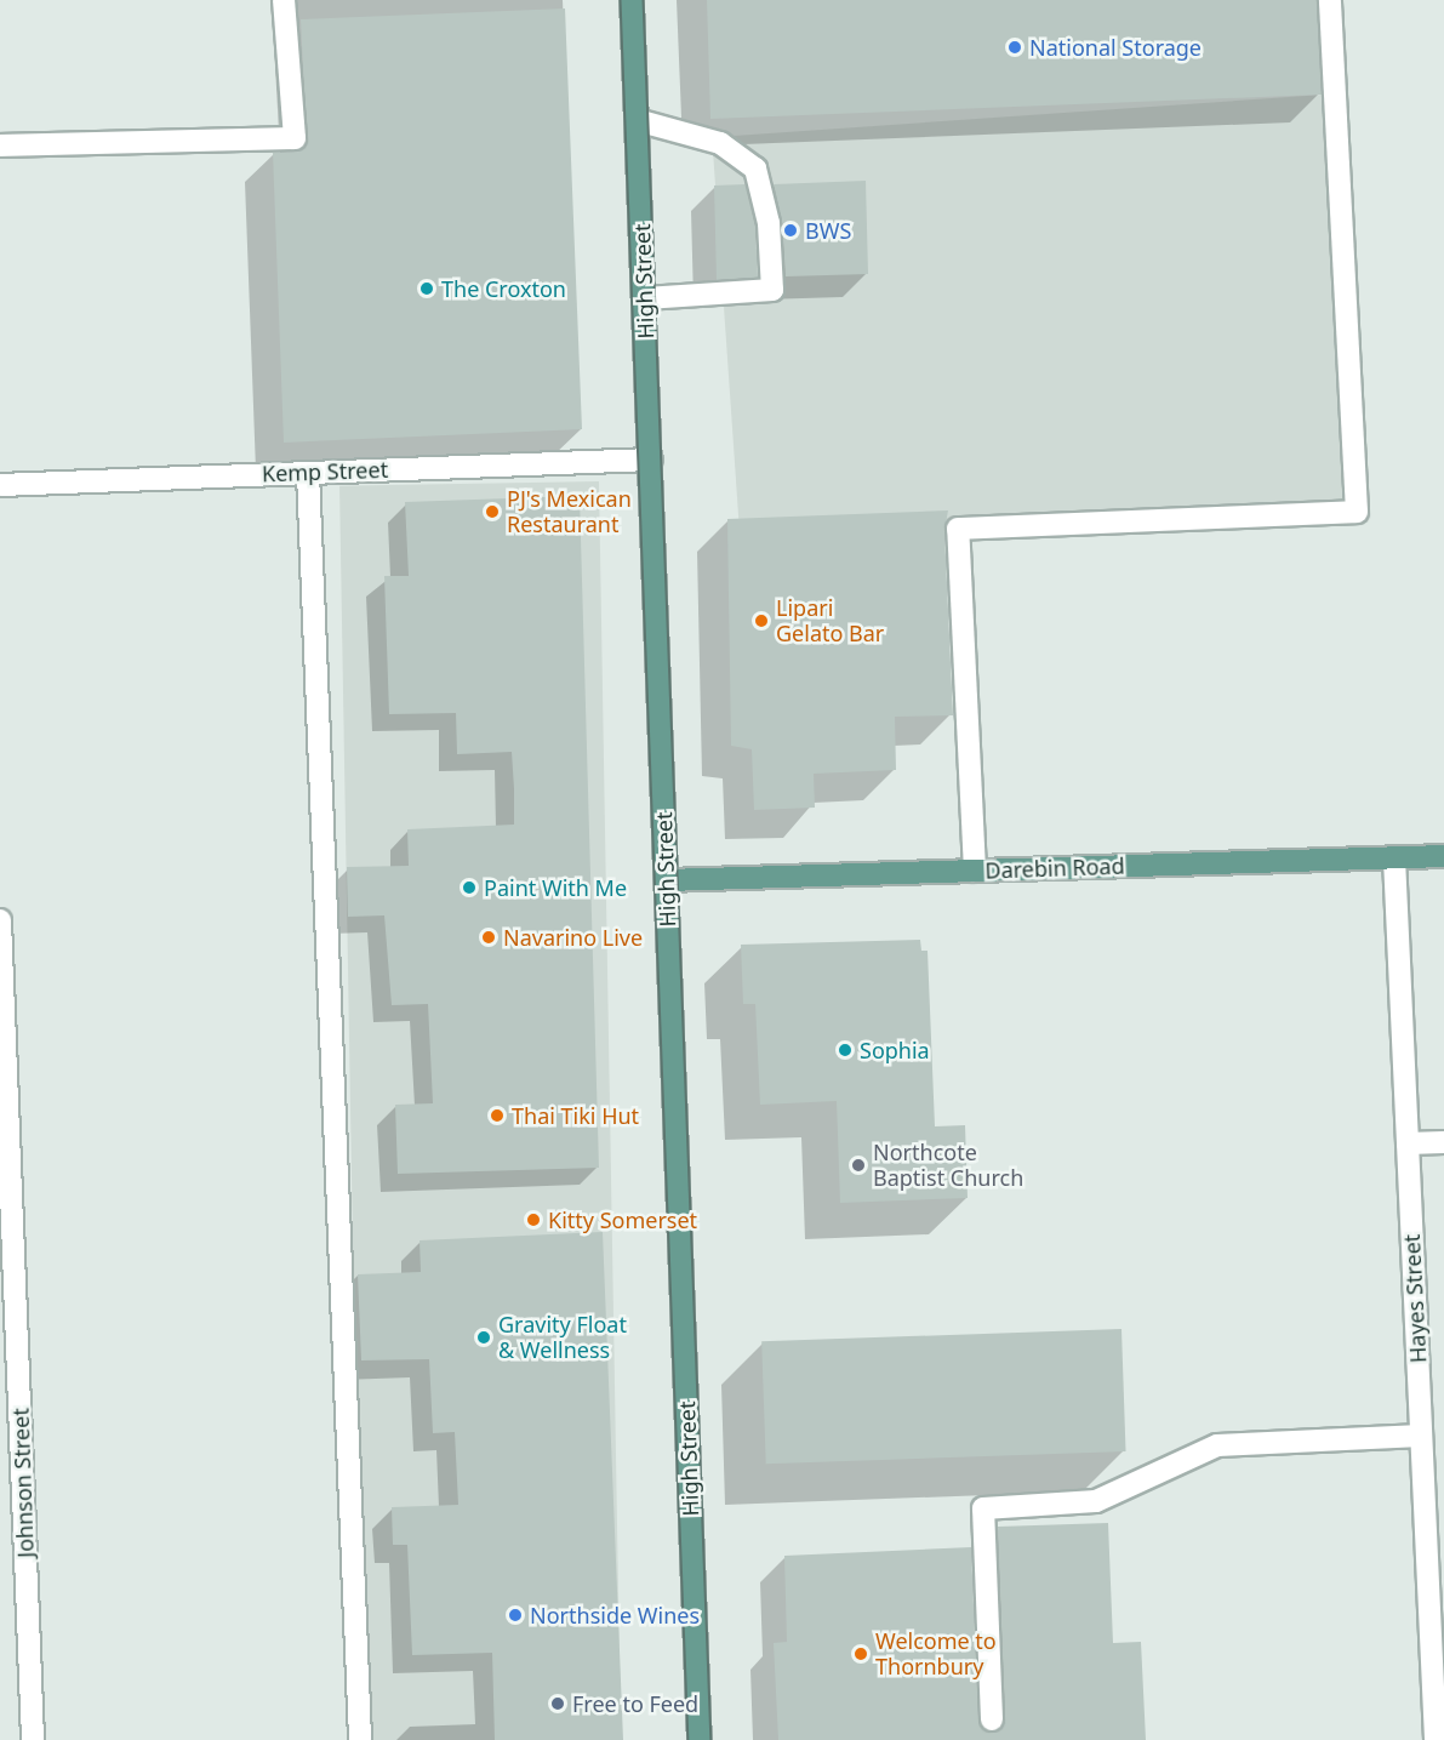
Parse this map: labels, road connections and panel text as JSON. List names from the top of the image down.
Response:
{
  "streets": {
    "main road": ["High Street", "Darebin Road"],
    "street": ["Kemp Street", "Hayes Street", "Johnson Street"]
  },
  "crossings": [
    ["High Street", "Kemp Street"],
    ["High Street", "Darebin Road"],
    ["Darebin Road", "Hayes Street"]
  ],
  "places": [
    "National Storage",
    "BWS",
    "The Croxton",
    "PJ's Mexican Restaurant",
    "Lipari Gelato Bar",
    "Paint With Me",
    "Navarino Live",
    "Sophia",
    "Thai Tiki Hut",
    "Northcote Baptist Church",
    "Kitty Somerset",
    "Gravity Float & Wellness",
    "Northside Wines",
    "Welcome to Thornbury",
    "Free to Feed"
  ]
}
